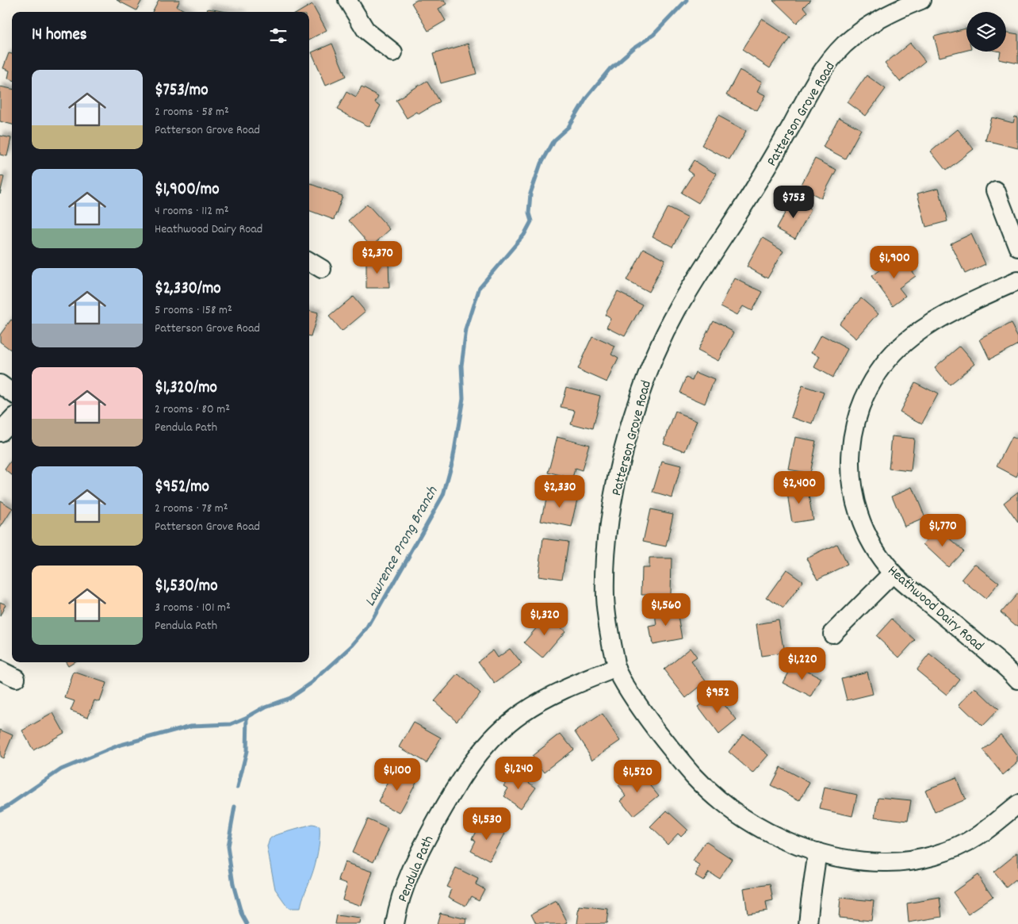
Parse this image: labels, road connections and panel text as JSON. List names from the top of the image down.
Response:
{
  "streets": {
    "street": ["Patterson Grove Road", "Heathwood Dairy Road", "Pendula Path"]
  },
  "crossings": [
    ["Patterson Grove Road", "Pendula Path"]
  ],
  "water": ["Lawrence Prong Branch"],
  "page": {
    "heading": "14 homes",
    "list": [
      {
        "name": "$753/mo",
        "note": "2 rooms · 58 m² · Patterson Grove Road"
      },
      {
        "name": "$1,900/mo",
        "note": "4 rooms · 112 m² · Heathwood Dairy Road"
      },
      {
        "name": "$2,330/mo",
        "note": "5 rooms · 158 m² · Patterson Grove Road"
      },
      {
        "name": "$1,320/mo",
        "note": "2 rooms · 80 m² · Pendula Path"
      },
      {
        "name": "$952/mo",
        "note": "2 rooms · 78 m² · Patterson Grove Road"
      },
      {
        "name": "$1,530/mo",
        "note": "3 rooms · 101 m² · Pendula Path"
      }
    ],
    "price": [
      "$753",
      "$2,370",
      "$1,900",
      "$2,400",
      "$2,330",
      "$1,770",
      "$1,560",
      "$1,320",
      "$1,220",
      "$952",
      "$1,240",
      "$1,100",
      "$1,520",
      "$1,530"
    ]
  }
}
